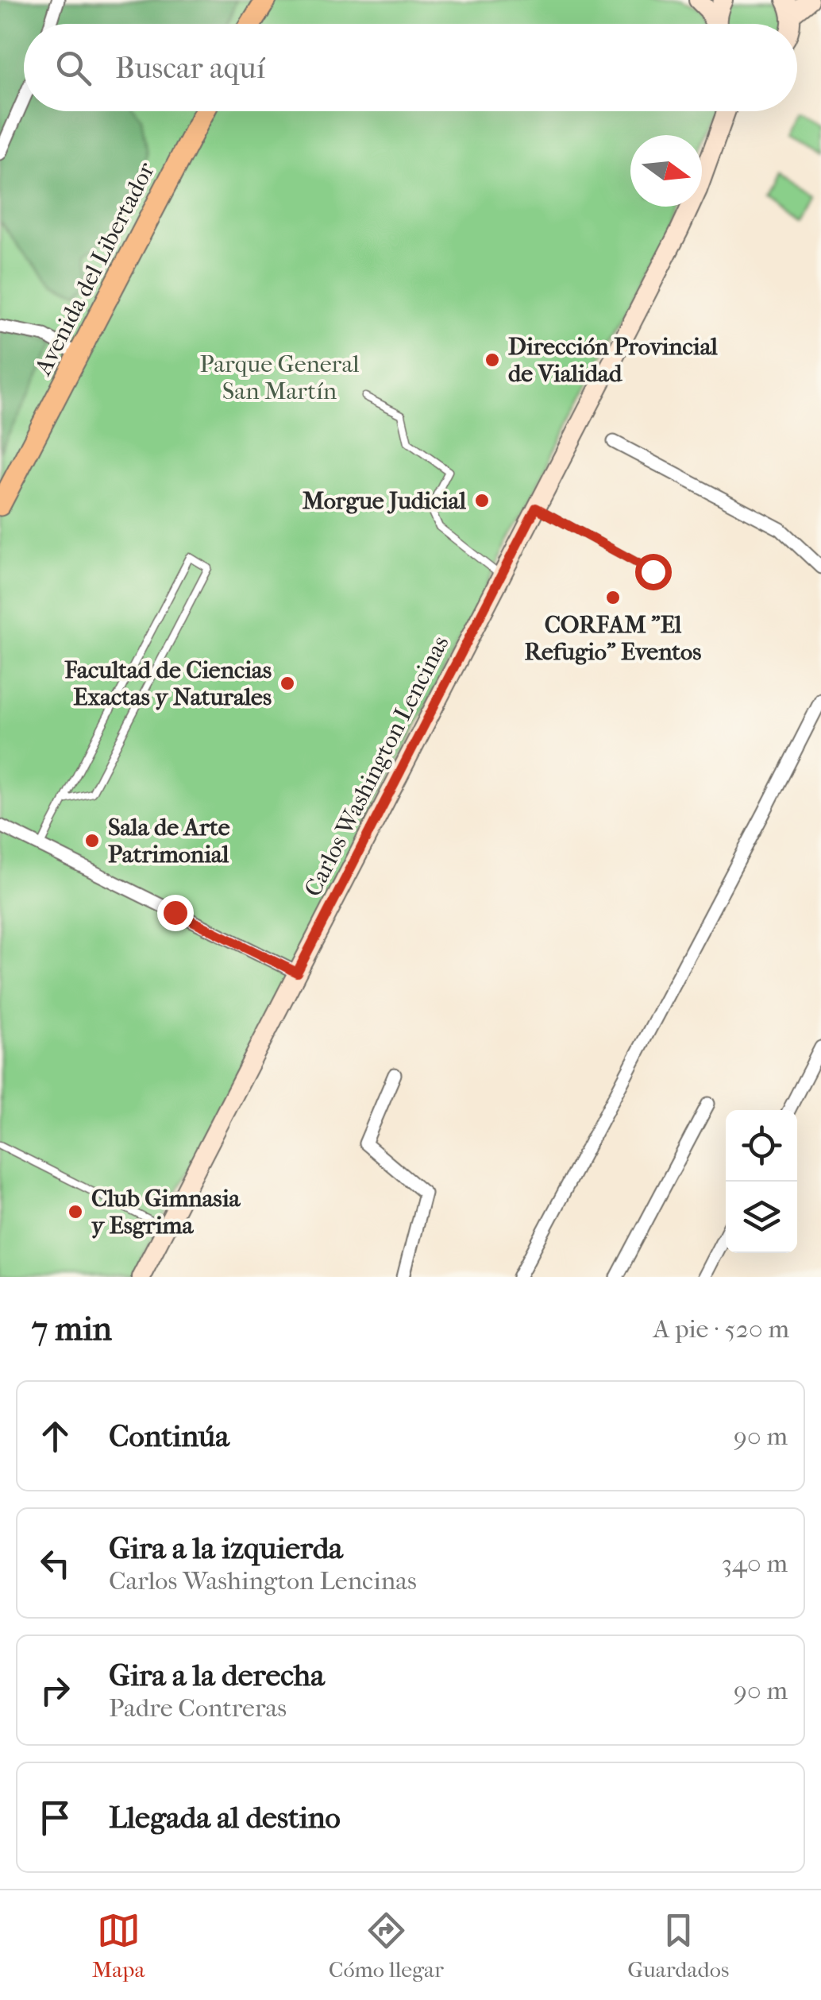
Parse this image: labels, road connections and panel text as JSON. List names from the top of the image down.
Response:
{
  "streets": {
    "main road": ["Avenida del Libertador", "Carlos Washington Lencinas"]
  },
  "parks": ["Parque General San Martín"],
  "places": [
    "Dirección Provincial de Vialidad",
    "Morgue Judicial",
    "CORFAM \"El Refugio\" Eventos",
    "Facultad de Ciencias Exactas y Naturales",
    "Sala de Arte Patrimonial",
    "Club Gimnasia y Esgrima"
  ],
  "north": "right",
  "page": {
    "search": "Buscar aquí",
    "heading": ["7 min", "A pie · 520 m"],
    "list": [
      ["Continúa", "90 m"],
      ["Gira a la izquierda", "Carlos Washington Lencinas", "340 m"],
      ["Gira a la derecha", "Padre Contreras", "90 m"],
      "Llegada al destino"
    ],
    "nav": ["Mapa", "Cómo llegar", "Guardados"]
  }
}
